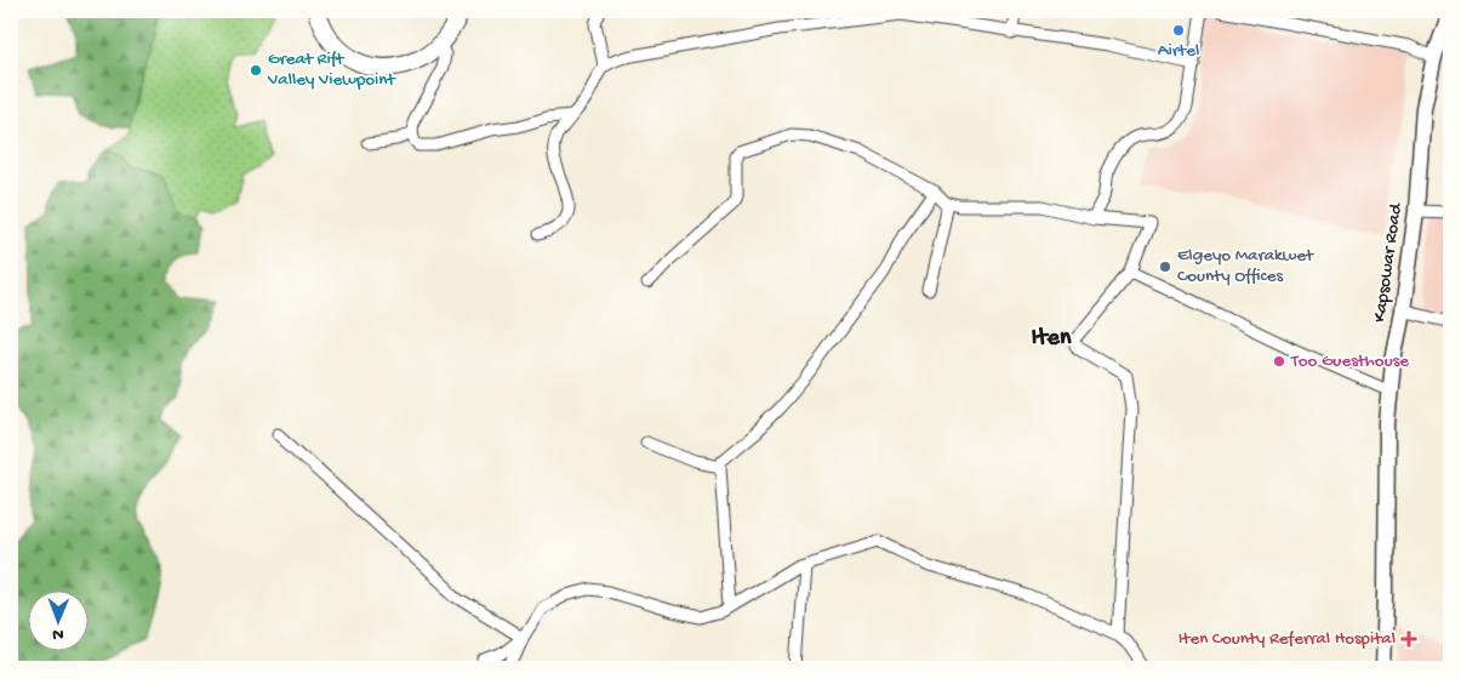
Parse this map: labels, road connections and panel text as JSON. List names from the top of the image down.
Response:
{
  "streets": {
    "main road": ["Kapsowar Road"]
  },
  "districts": ["Iten"],
  "places": {
    "other": [
      "Airtel",
      "Great Rift Valley Viewpoint",
      "Elgeyo Marakwet County Offices",
      "Too Guesthouse"
    ],
    "health": ["Iten County Referral Hospital"]
  },
  "north": "bottom"
}
